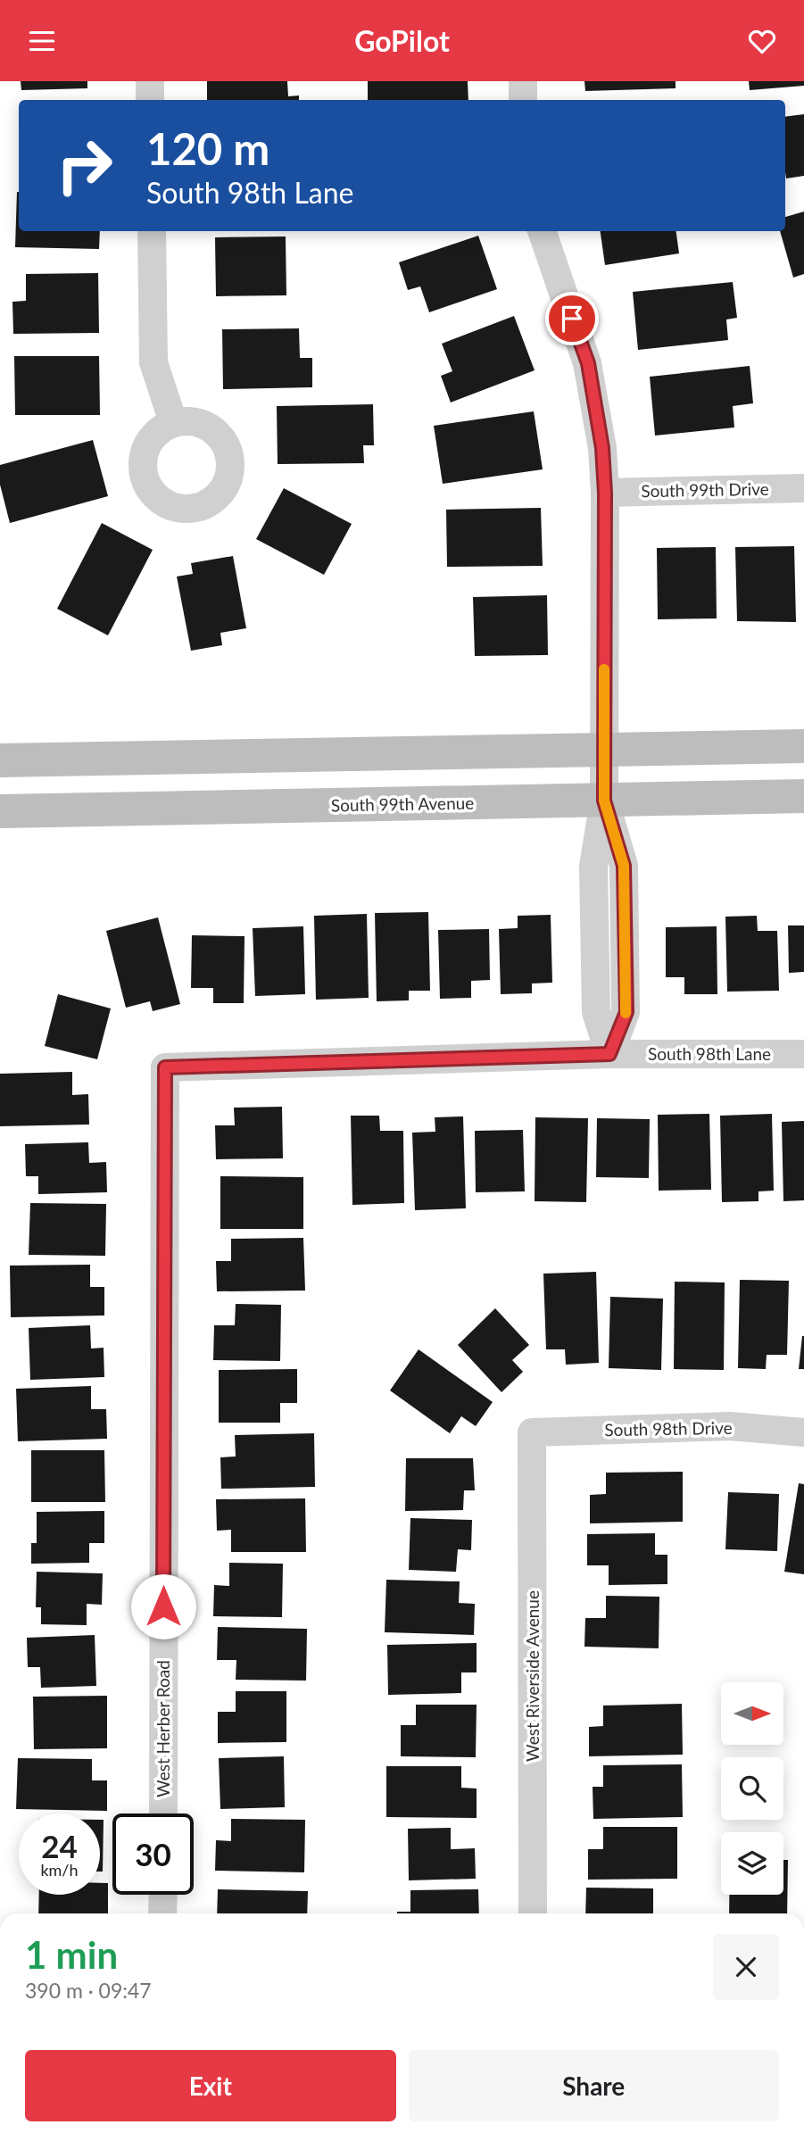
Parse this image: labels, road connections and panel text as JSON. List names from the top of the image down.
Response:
{
  "streets": {
    "main road": ["South 99th Avenue"],
    "street": [
      "South 99th Drive",
      "South 98th Lane",
      "South 98th Drive",
      "West Riverside Avenue",
      "West Herber Road"
    ]
  },
  "crossings": [
    ["South 98th Lane", "West Herber Road"],
    ["South 98th Drive", "West Riverside Avenue"]
  ],
  "north": "right",
  "page": {
    "header": "GoPilot",
    "turn": ["120 m", "South 98th Lane"],
    "speed": "24 km/h",
    "limit": "30",
    "heading": ["1 min", "390 m · 09:47"],
    "buttons": ["Exit", "Share"]
  }
}
